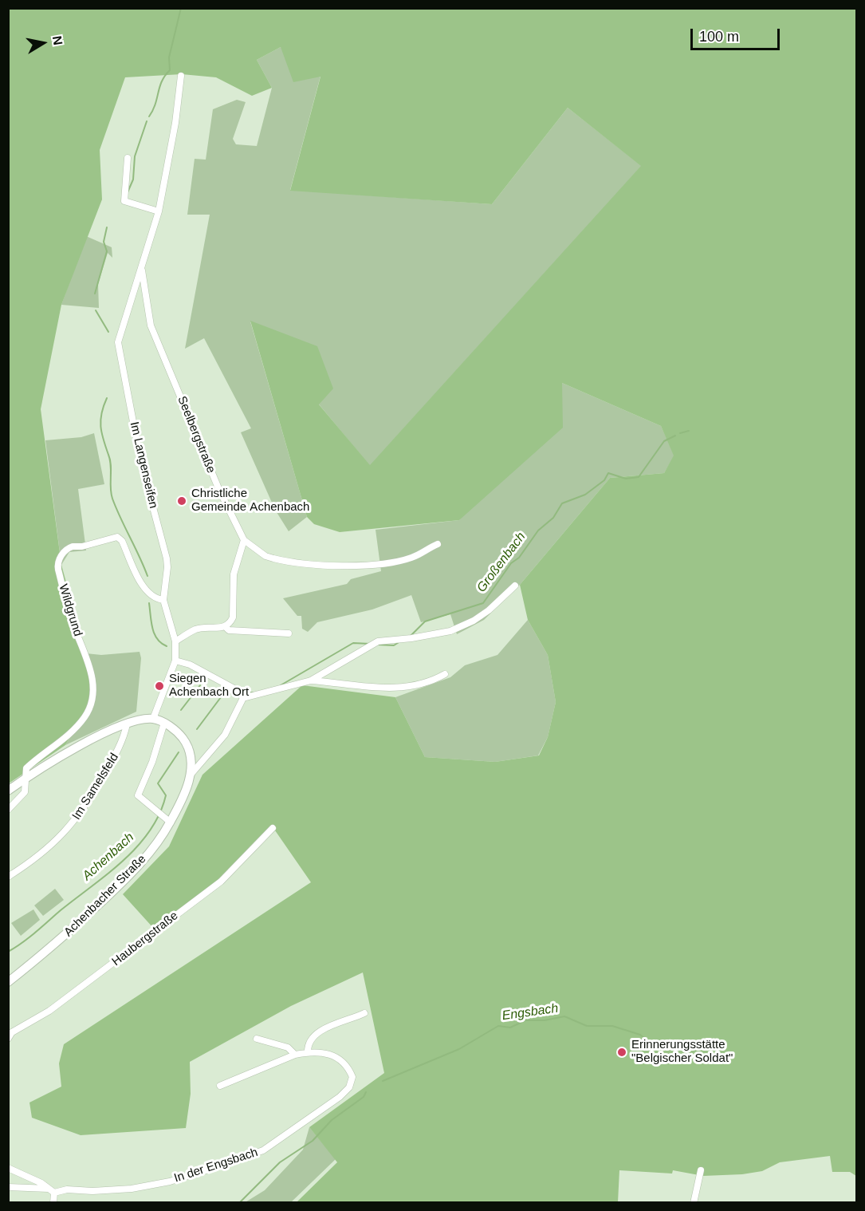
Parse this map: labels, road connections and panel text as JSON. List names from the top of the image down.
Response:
{
  "streets": {
    "main road": ["Achenbacher Straße"],
    "street": [
      "Seelbergstraße",
      "Im Langenseifen",
      "Wildgrund",
      "Im Samelsfeld",
      "Haubergstraße",
      "In der Engsbach"
    ]
  },
  "crossings": [
    ["Seelbergstraße", "Im Langenseifen"],
    ["Im Langenseifen", "Wildgrund"]
  ],
  "water": ["Großenbach", "Achenbach", "Engsbach"],
  "places": ["Christliche Gemeinde Achenbach", "Siegen Achenbach Ort", "Erinnerungsstätte \"Belgischer Soldat\""],
  "scale_bar": "100 m",
  "north": "right"
}
